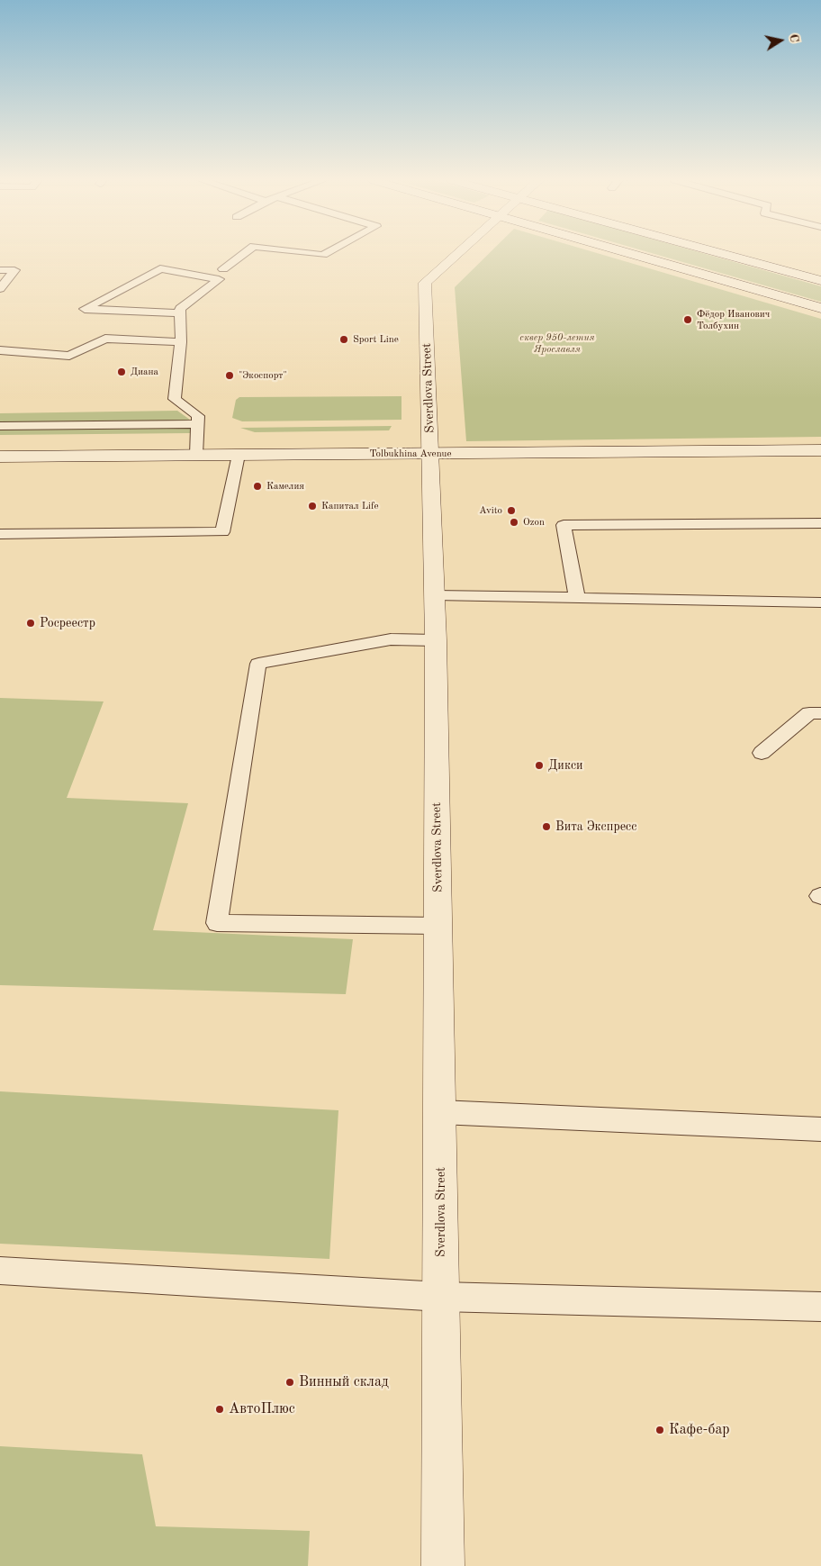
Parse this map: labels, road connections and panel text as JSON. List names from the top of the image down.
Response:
{
  "streets": {
    "main road": ["Sverdlova Street", "Tolbukhina Avenue"]
  },
  "crossings": [
    ["Sverdlova Street", "Tolbukhina Avenue"]
  ],
  "parks": ["сквер 950-летия Ярославля"],
  "places": [
    "Фёдор Иванович Толбухин",
    "Sport Line",
    "Диана",
    "\"Экоспорт\"",
    "Камелия",
    "Капитал Life",
    "Avito",
    "Ozon",
    "Росреестр",
    "Дикси",
    "Вита Экспресс",
    "Винный склад",
    "АвтоПлюс",
    "Кафе-бар"
  ],
  "north": "right"
}
